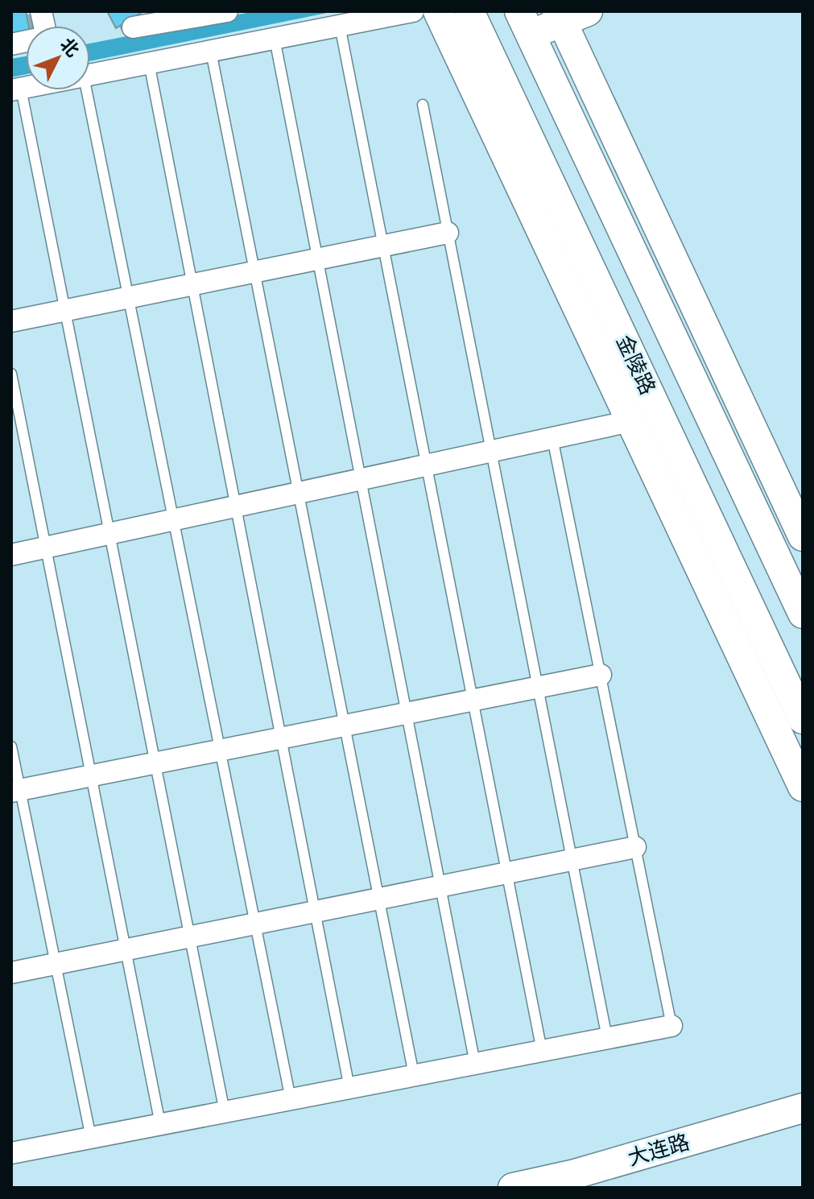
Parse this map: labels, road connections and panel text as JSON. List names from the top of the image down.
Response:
{
  "streets": {
    "street": ["金陵路", "大连路"]
  },
  "north": "top right"
}
